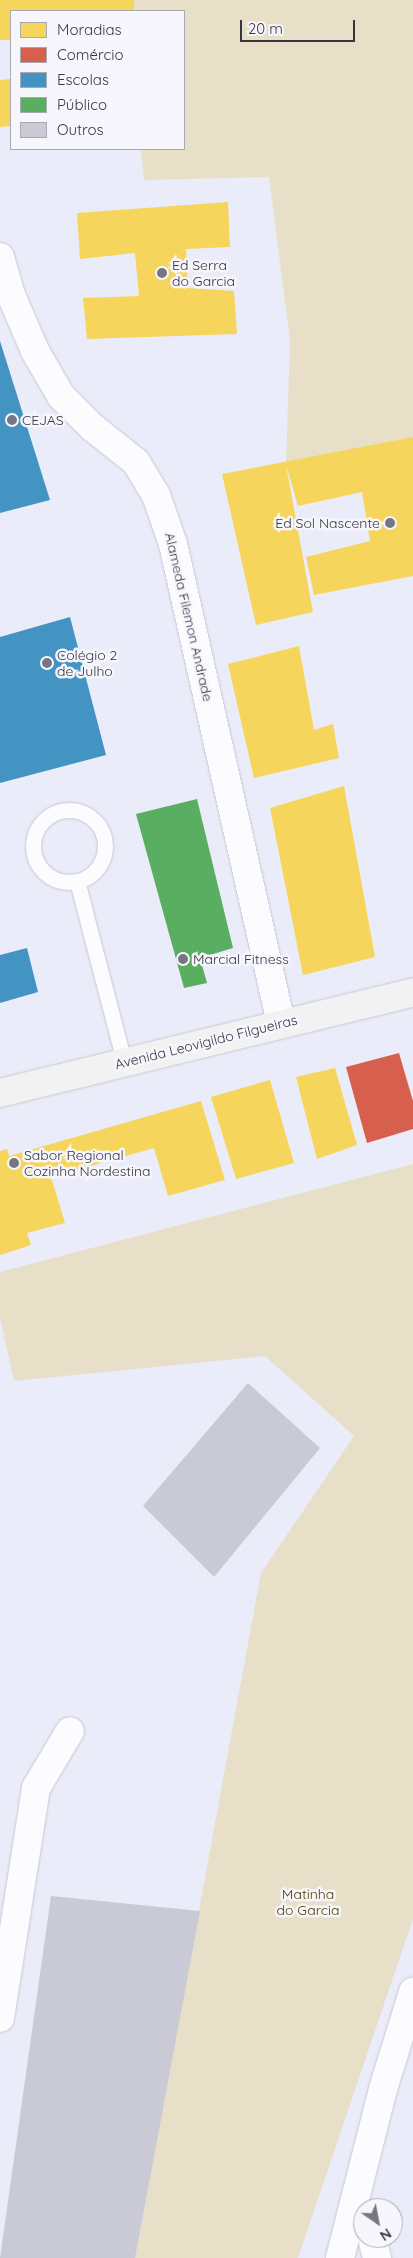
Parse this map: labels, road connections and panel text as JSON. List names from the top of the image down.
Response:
{
  "streets": {
    "main road": ["Avenida Leovigildo Filgueiras"],
    "street": ["Alameda Filemon Andrade"]
  },
  "crossings": [
    ["Alameda Filemon Andrade", "Avenida Leovigildo Filgueiras"]
  ],
  "parks": ["Matinha do Garcia"],
  "places": [
    "Ed Serra do Garcia",
    "CEJAS",
    "Ed Sol Nascente",
    "Colégio 2 de Julho",
    "Marcial Fitness",
    "Sabor Regional Cozinha Nordestina"
  ],
  "legend": [
    "Moradias",
    "Comércio",
    "Escolas",
    "Público",
    "Outros"
  ],
  "scale_bar": "20 m",
  "north": "bottom right"
}
